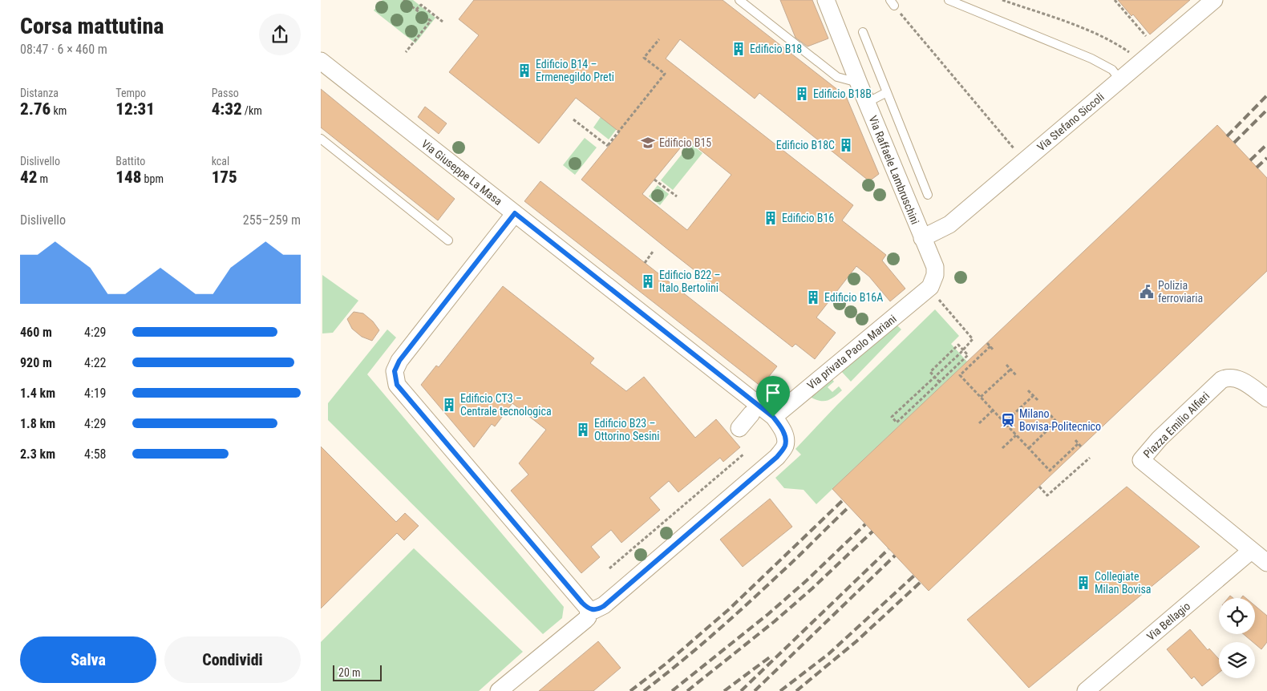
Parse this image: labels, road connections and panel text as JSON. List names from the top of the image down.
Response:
{
  "streets": {
    "street": [
      "Via Stefano Siccoli",
      "Via Raffaele Lambruschini",
      "Via Giuseppe La Masa",
      "Via privata Paolo Mariani",
      "Piazza Emilio Alfieri",
      "Via Bellagio"
    ]
  },
  "crossings": [
    ["Via Stefano Siccoli", "Via Raffaele Lambruschini"],
    ["Via Stefano Siccoli", "Via privata Paolo Mariani"],
    ["Via Raffaele Lambruschini", "Via privata Paolo Mariani"],
    ["Via Giuseppe La Masa", "Via privata Paolo Mariani"],
    ["Piazza Emilio Alfieri", "Via Bellagio"]
  ],
  "places": {
    "building": [
      "Edificio B18",
      "Edificio B14 – Ermenegildo Preti",
      "Edificio B18B",
      "Edificio B18C",
      "Edificio B16",
      "Edificio B22 – Italo Bertolini",
      "Edificio B16A",
      "Edificio CT3 – Centrale tecnologica",
      "Edificio B23 – Ottorino Sesini",
      "Collegiate Milan Bovisa"
    ],
    "school or university": ["Edificio B15"],
    "public building": ["Polizia ferroviaria"],
    "station": ["Milano Bovisa-Politecnico"]
  },
  "scale_bar": "20 m",
  "page": {
    "heading": ["Corsa mattutina", "08:47 · 6 × 460 m"],
    "stats": [
      ["Distanza", "2.76 km"],
      ["Tempo", "12:31"],
      ["Passo", "4:32 /km"],
      ["Dislivello", "42 m"],
      ["Battito", "148 bpm"],
      ["kcal", "175"]
    ],
    "chart": ["Dislivello", "255–259 m"],
    "list": [
      {
        "name": "460 m",
        "note": "4:29"
      },
      {
        "name": "920 m",
        "note": "4:22"
      },
      {
        "name": "1.4 km",
        "note": "4:19"
      },
      {
        "name": "1.8 km",
        "note": "4:29"
      },
      {
        "name": "2.3 km",
        "note": "4:58"
      }
    ],
    "buttons": ["Salva", "Condividi"],
    "scale": "20 m"
  }
}
